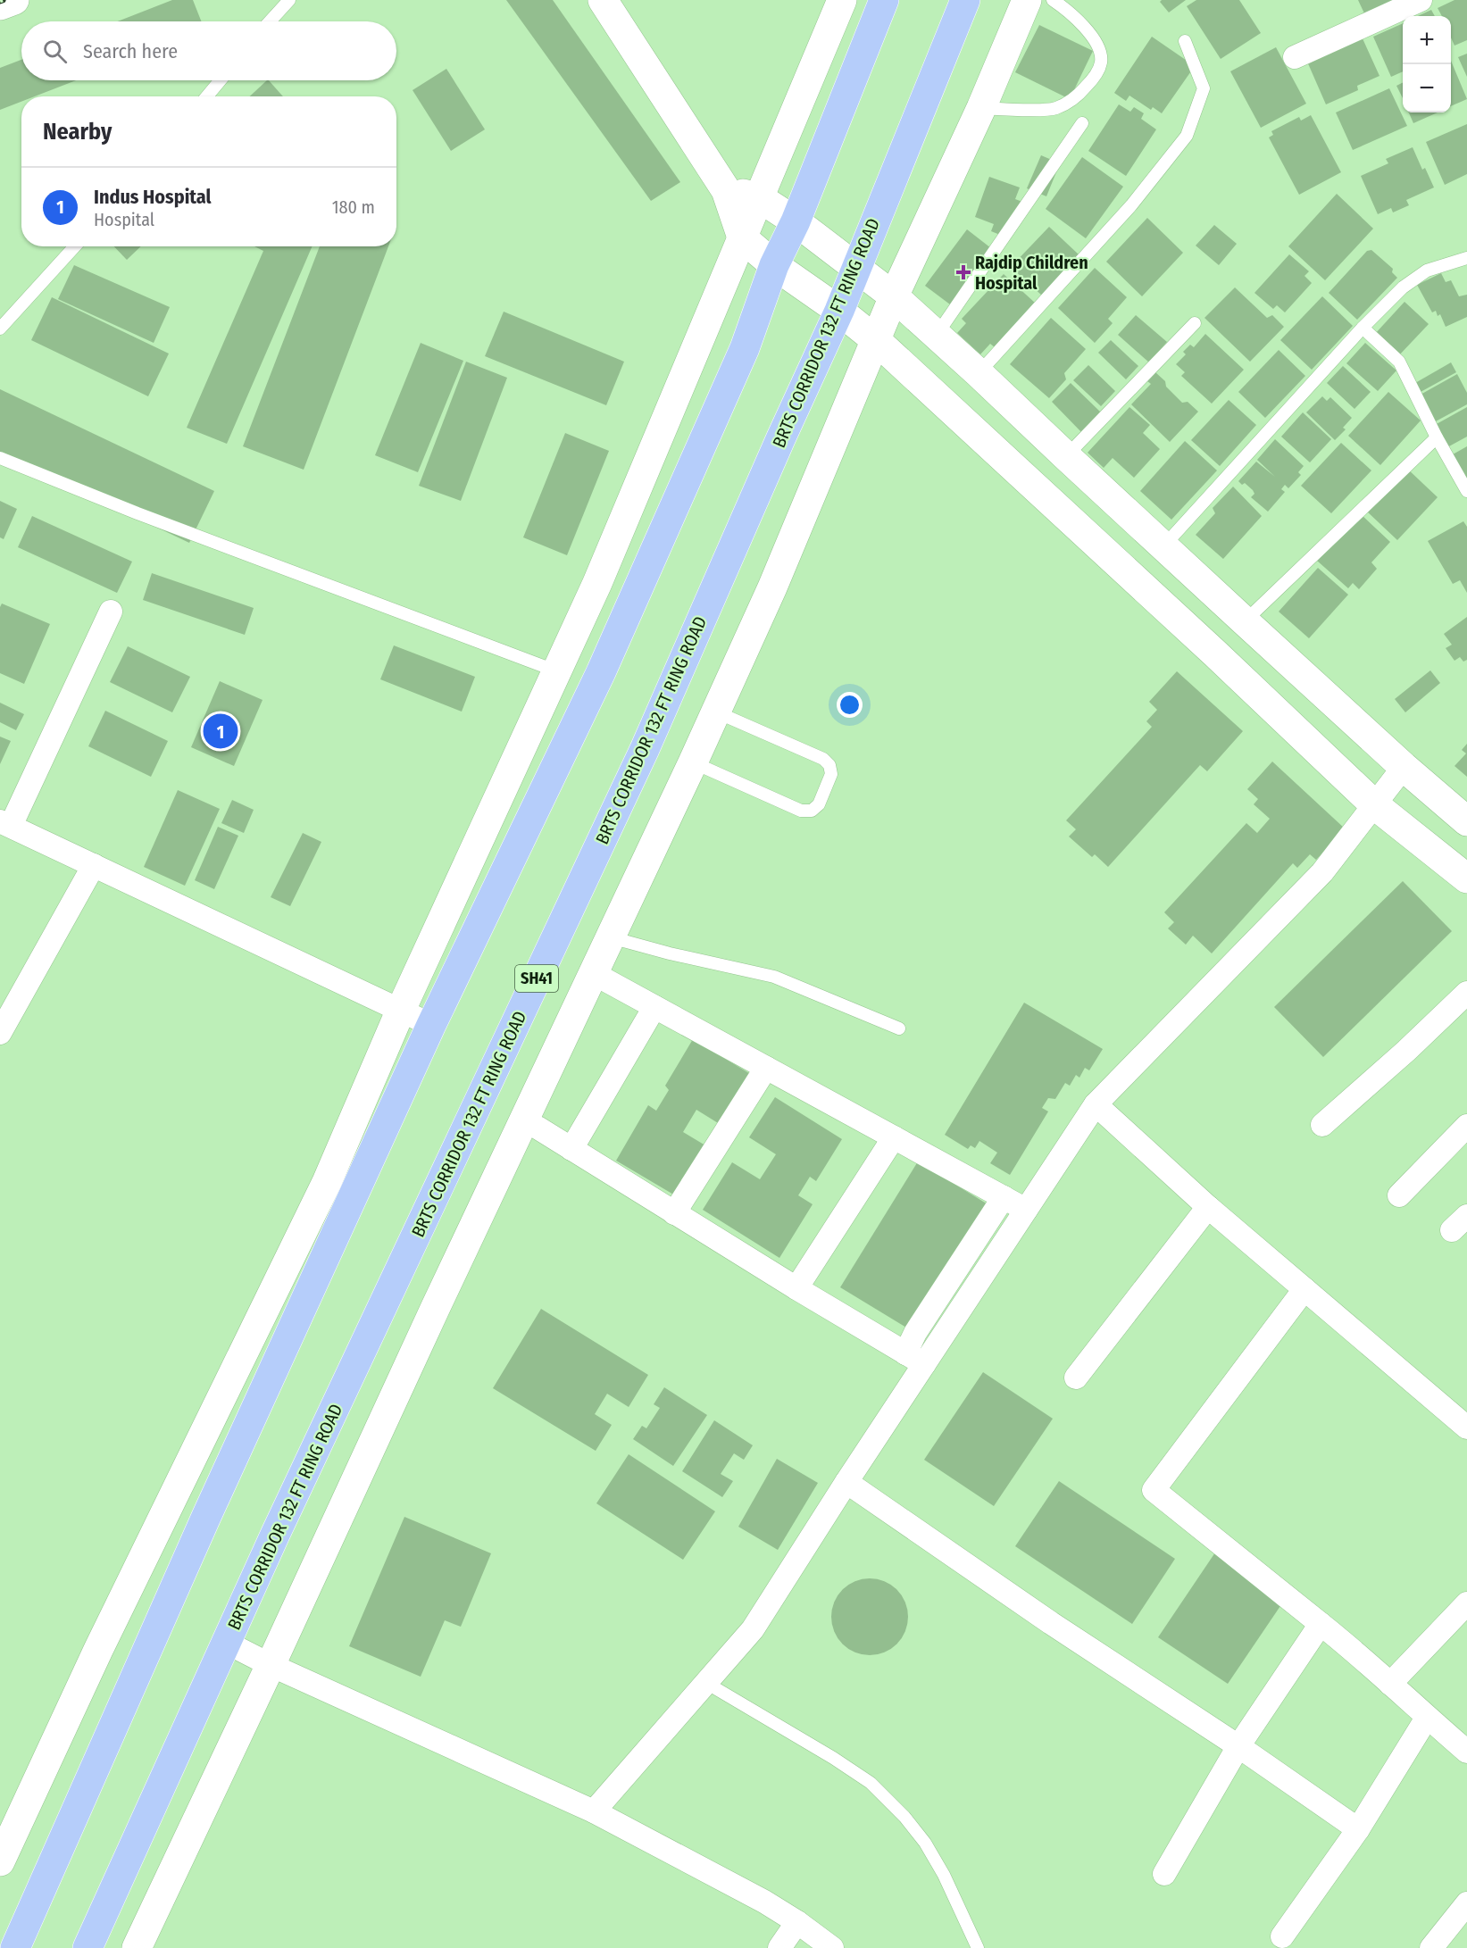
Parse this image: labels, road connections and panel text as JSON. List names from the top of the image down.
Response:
{
  "streets": {
    "main road": ["BRTS CORRIDOR 132 FT RING ROAD", "SH41"]
  },
  "places": {
    "health": ["Rajdip Children Hospital"]
  },
  "page": {
    "map_buttons": ["+", "−"],
    "search": "Search here",
    "heading": "Nearby",
    "list": [
      {
        "mark": "1",
        "name": "Indus Hospital",
        "note": "Hospital",
        "value": "180 m"
      }
    ],
    "pins": "1"
  }
}
